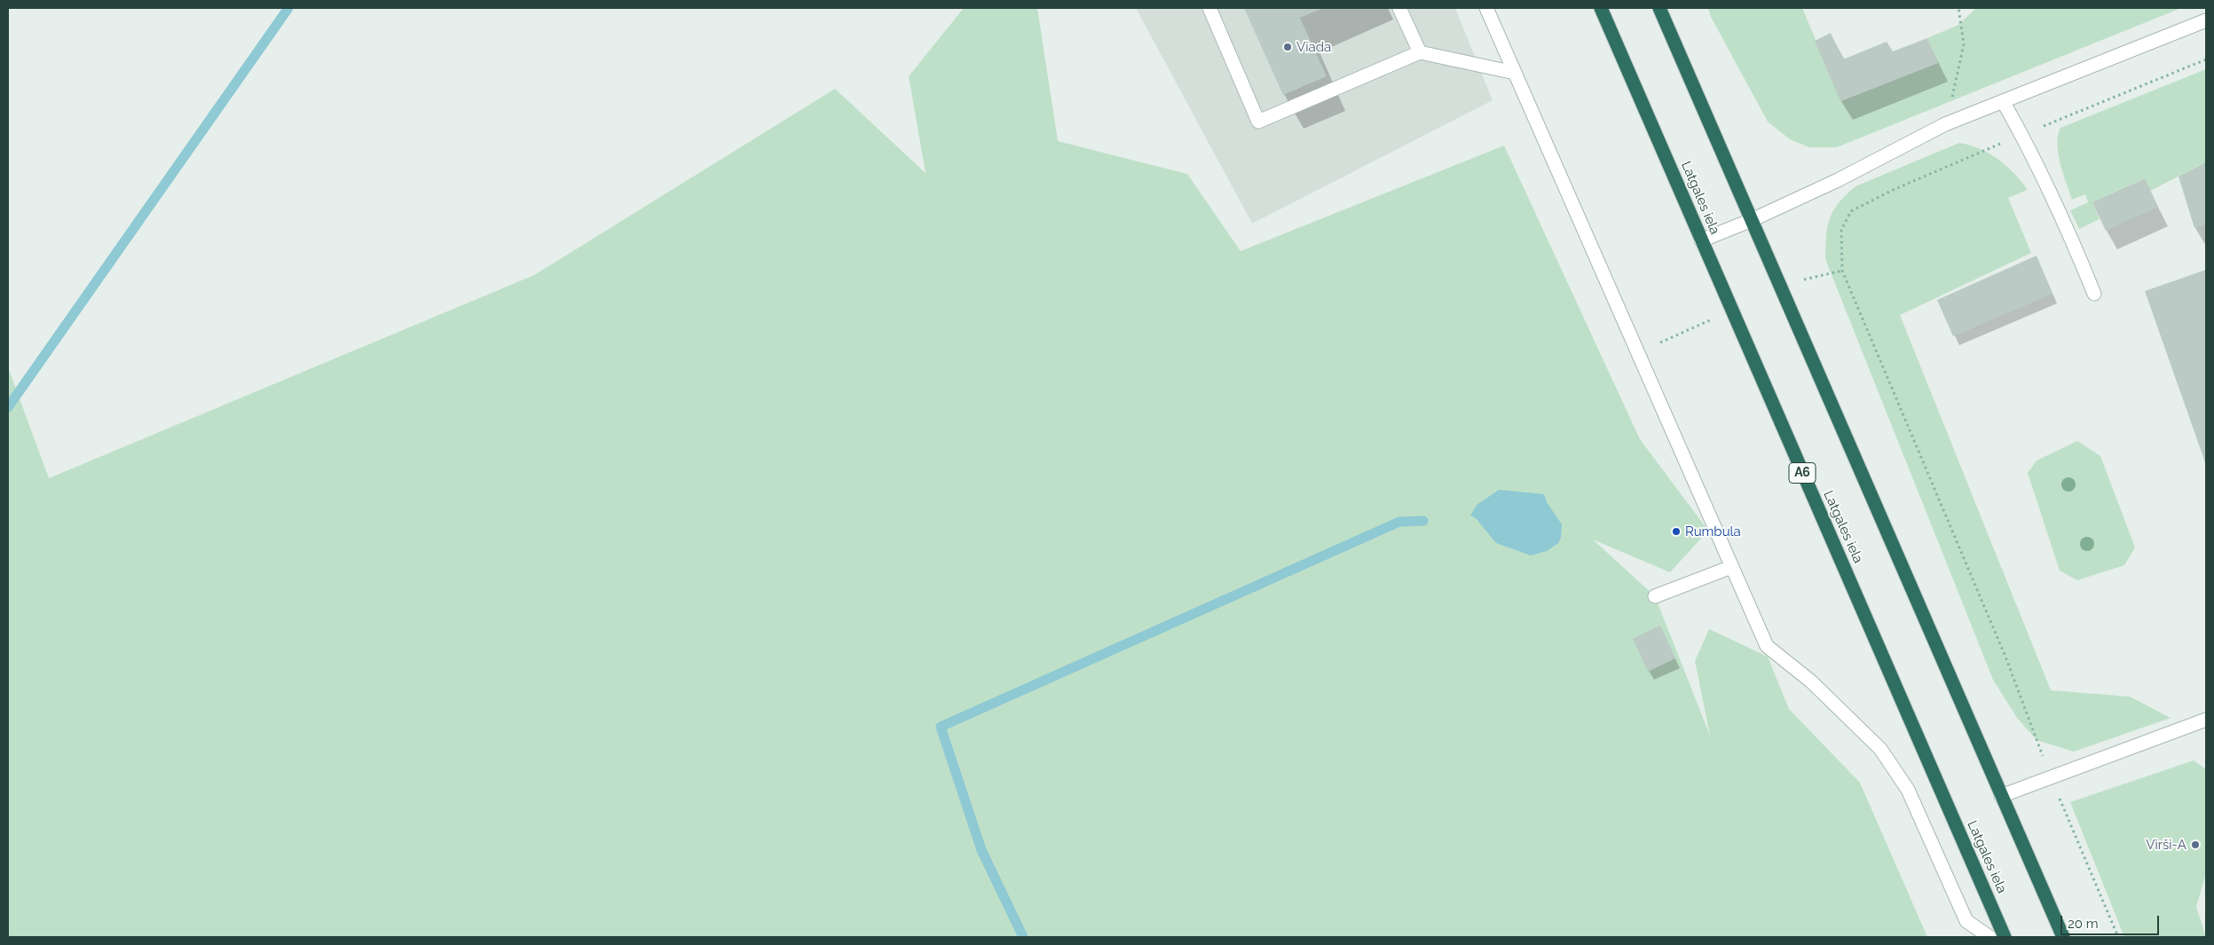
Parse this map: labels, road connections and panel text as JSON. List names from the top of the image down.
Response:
{
  "streets": {
    "highway": ["Latgales iela", "A6"]
  },
  "places": ["Viada", "Rumbula", "Virši-A"],
  "scale_bar": "20 m"
}
